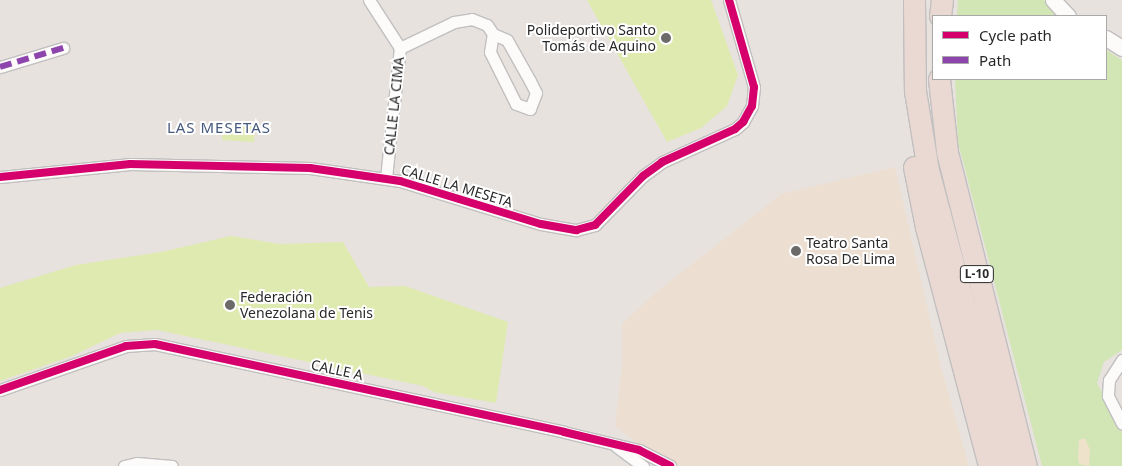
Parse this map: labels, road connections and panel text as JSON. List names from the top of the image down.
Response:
{
  "streets": {
    "highway": ["L-10"],
    "street": ["CALLE LA CIMA", "CALLE LA MESETA", "CALLE A"]
  },
  "crossings": [
    ["CALLE LA CIMA", "CALLE LA MESETA"]
  ],
  "districts": ["LAS MESETAS"],
  "places": ["Polideportivo Santo Tomás de Aquino", "Teatro Santa Rosa De Lima", "Federación Venezolana de Tenis"],
  "legend": ["Cycle path", "Path"]
}
